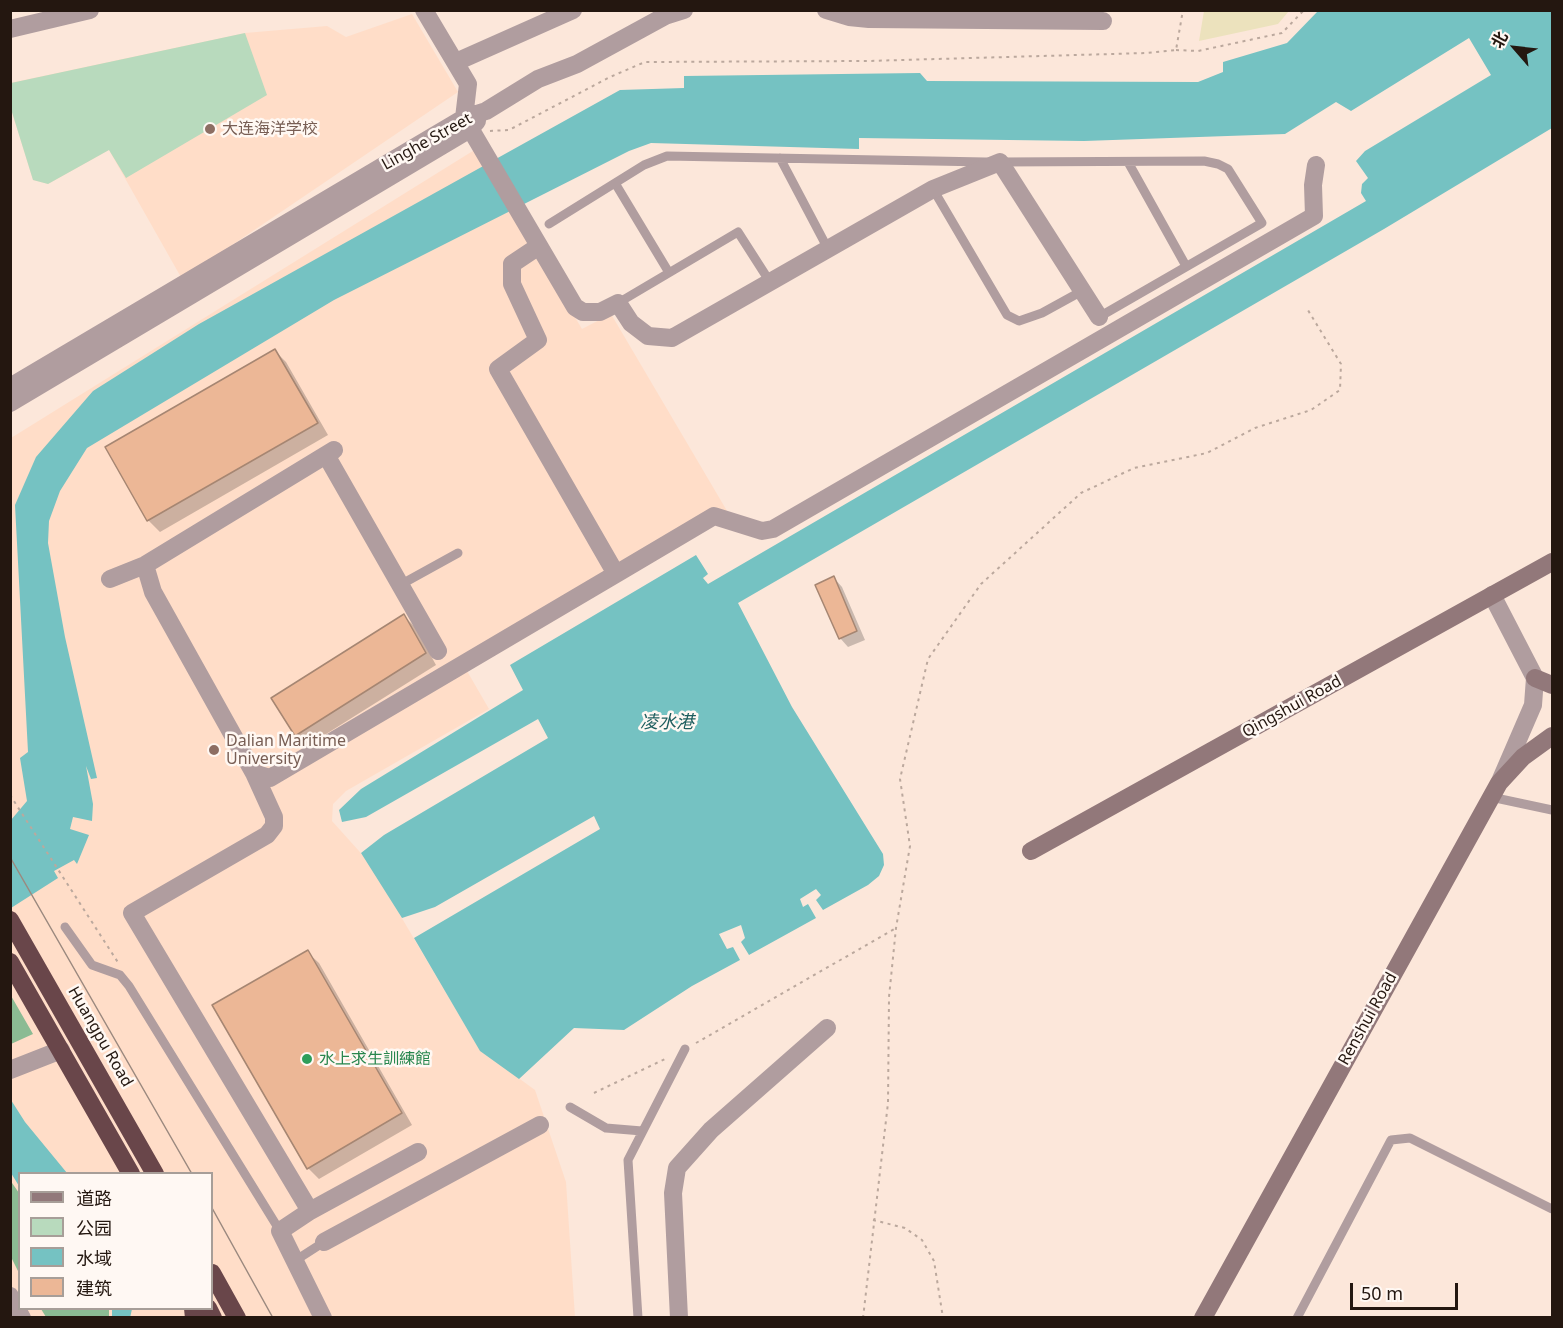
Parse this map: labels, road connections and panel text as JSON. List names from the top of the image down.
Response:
{
  "streets": {
    "highway": ["Huangpu Road"],
    "street": ["Linghe Street", "Qingshui Road", "Renshui Road"]
  },
  "water": ["凌水港"],
  "places": ["大连海洋学校", "Dalian Maritime University", "水上求生訓練館"],
  "legend": [
    "道路",
    "公园",
    "水域",
    "建筑"
  ],
  "scale_bar": "50 m",
  "north": "top left"
}
